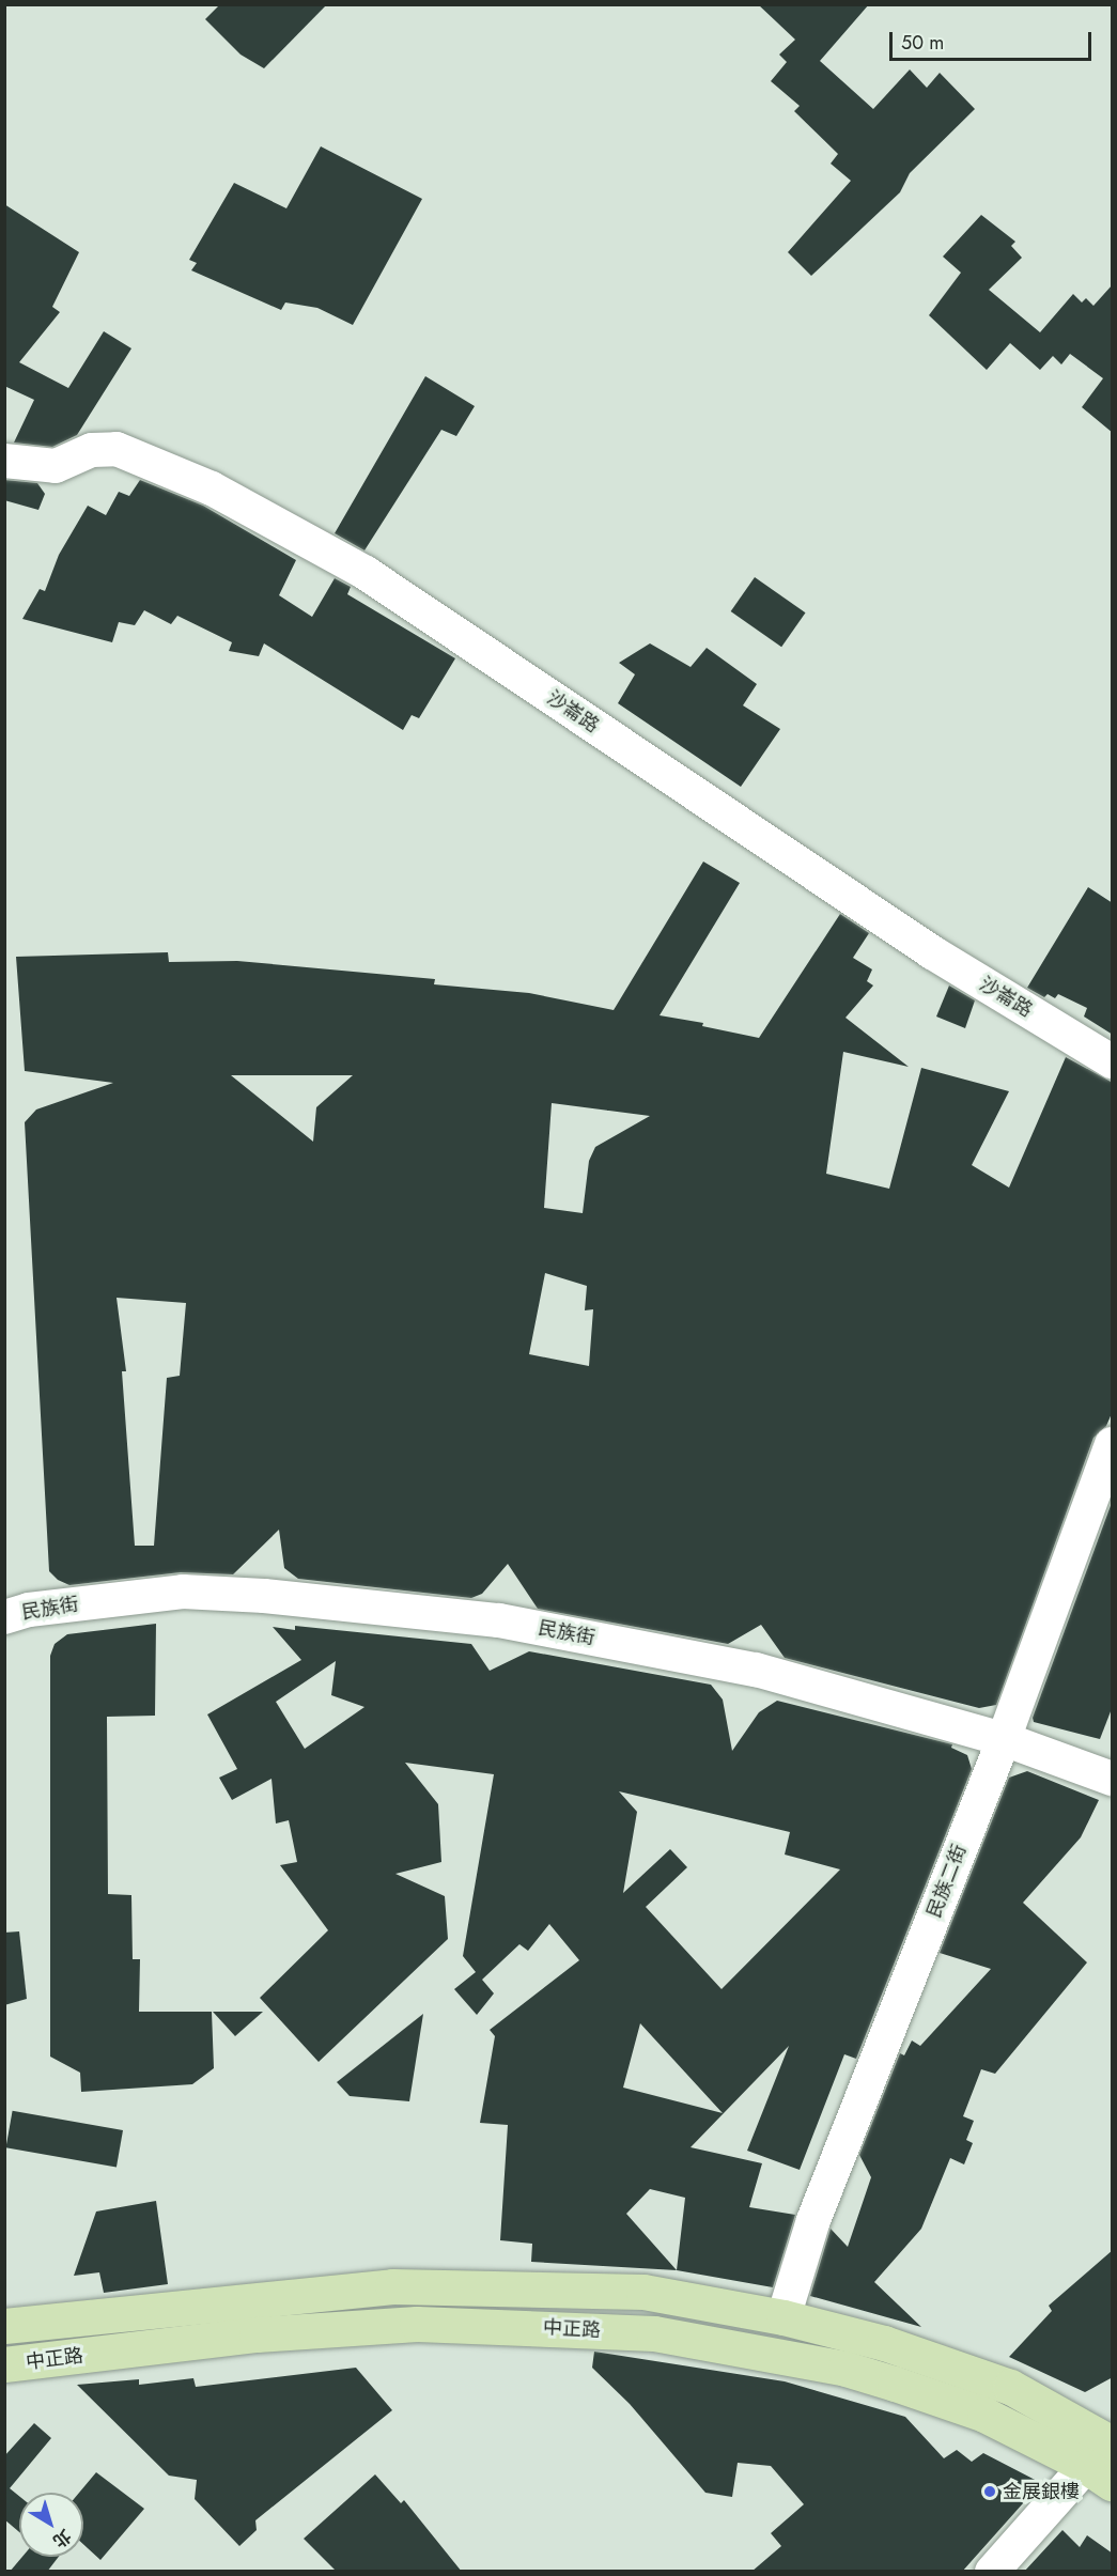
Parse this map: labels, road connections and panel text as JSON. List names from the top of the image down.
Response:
{
  "streets": {
    "main road": ["中正路"],
    "street": ["沙崙路", "民族街", "民族二街"]
  },
  "crossings": [
    ["民族街", "民族二街"],
    ["民族二街", "中正路"]
  ],
  "places": ["金展銀樓"],
  "scale_bar": "50 m",
  "north": "bottom right"
}
